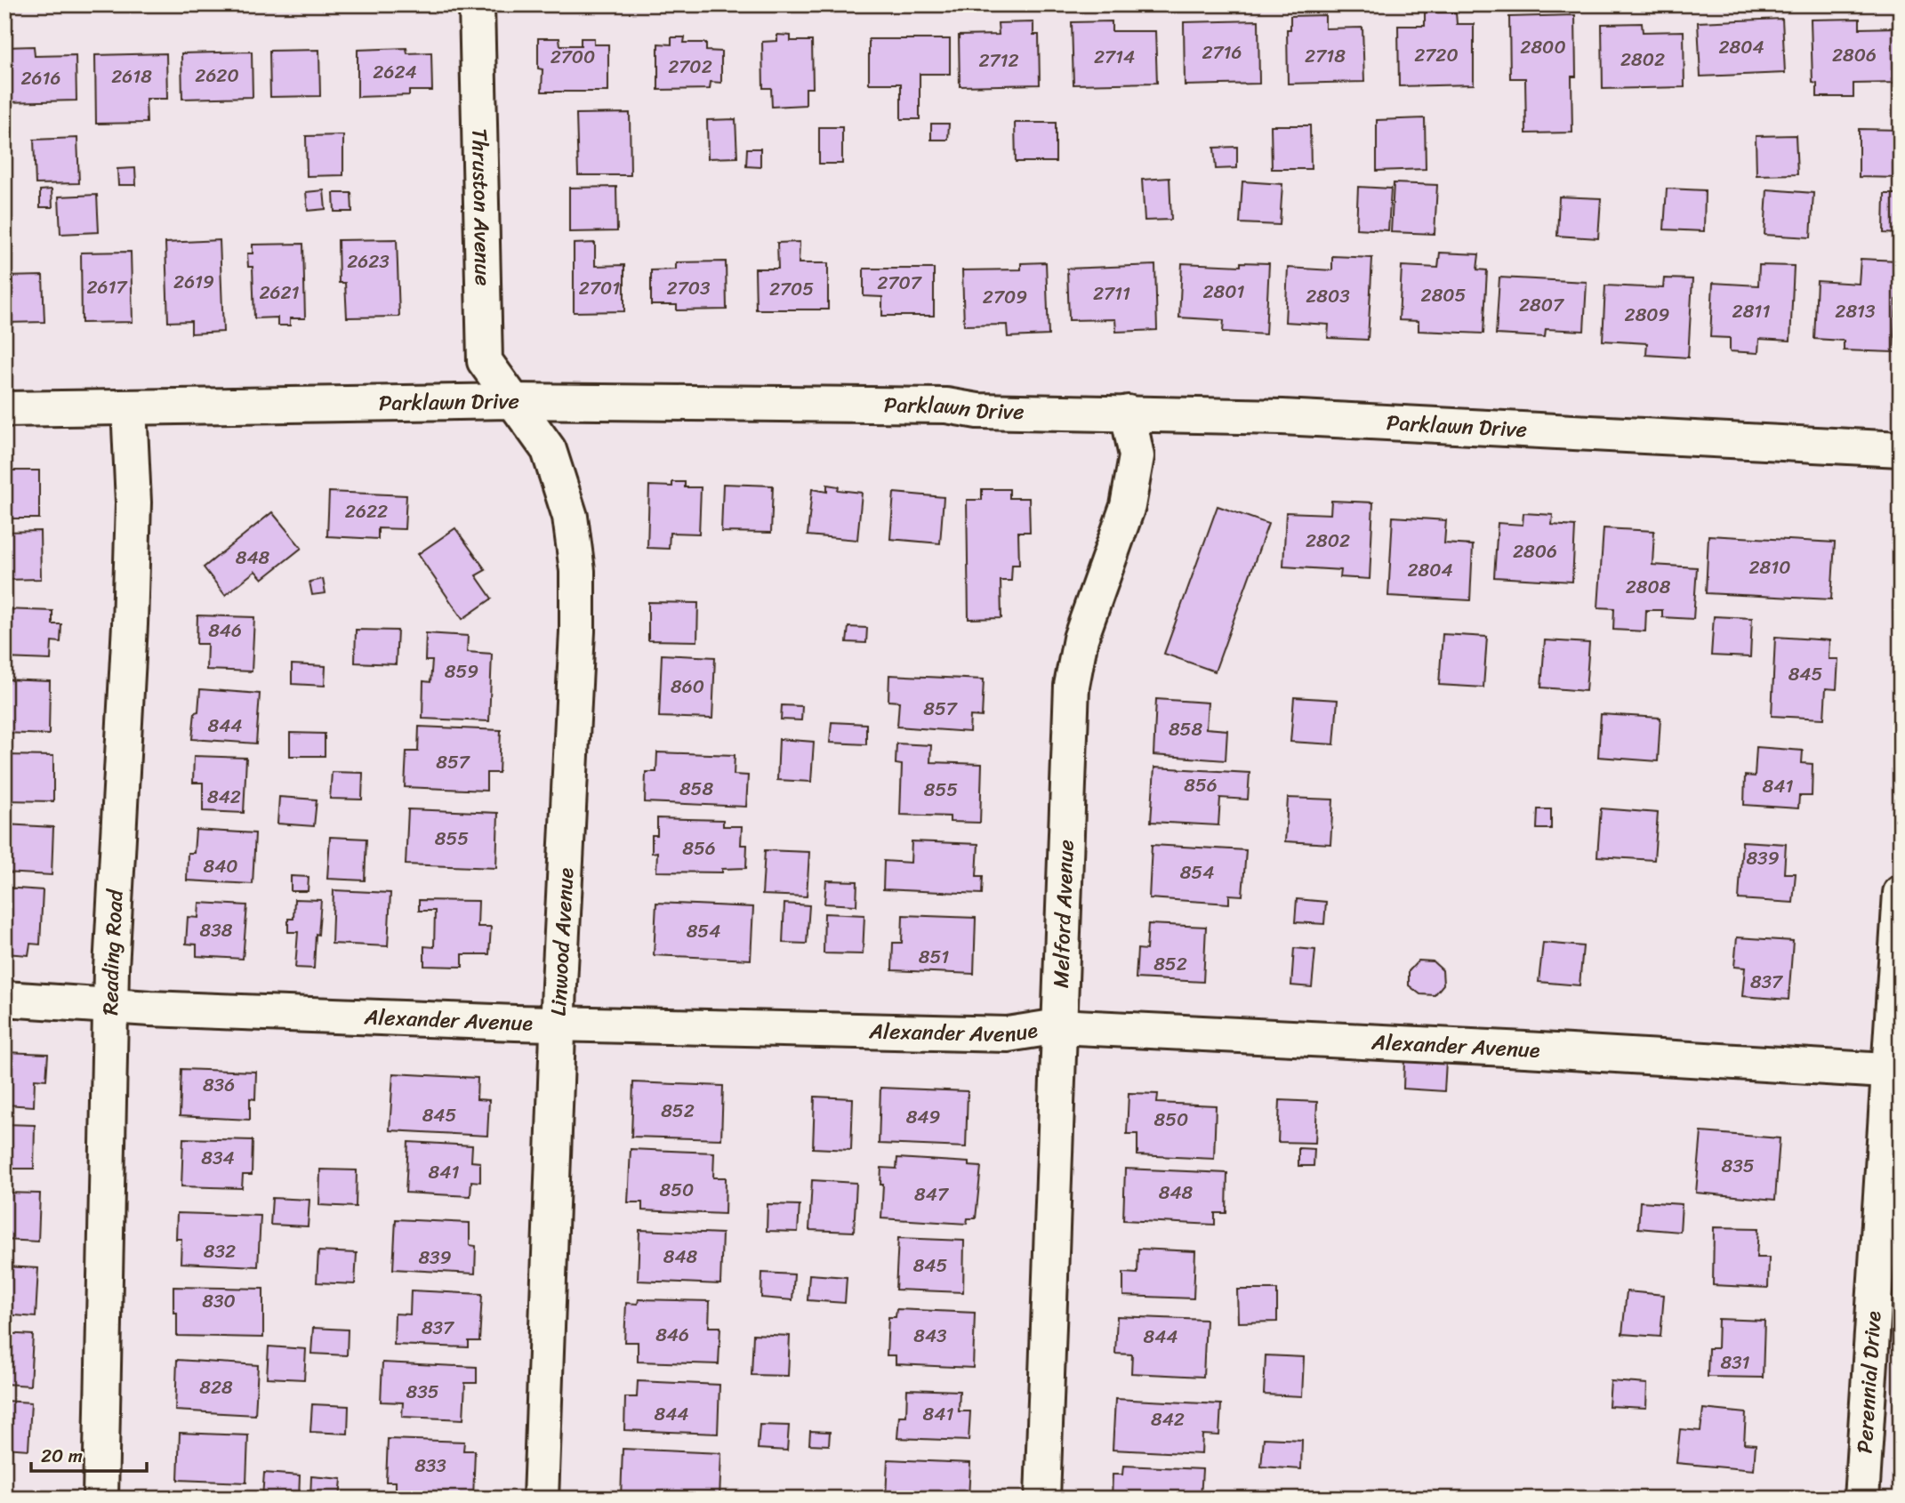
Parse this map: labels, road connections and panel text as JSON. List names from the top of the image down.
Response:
{
  "streets": {
    "street": [
      "Thruston Avenue",
      "Parklawn Drive",
      "Melford Avenue",
      "Linwood Avenue",
      "Reading Road",
      "Alexander Avenue",
      "Perennial Drive"
    ]
  },
  "crossings": [
    ["Thruston Avenue", "Parklawn Drive"],
    ["Thruston Avenue", "Linwood Avenue"],
    ["Parklawn Drive", "Melford Avenue"],
    ["Parklawn Drive", "Linwood Avenue"],
    ["Parklawn Drive", "Reading Road"],
    ["Melford Avenue", "Alexander Avenue"],
    ["Linwood Avenue", "Alexander Avenue"],
    ["Reading Road", "Alexander Avenue"],
    ["Alexander Avenue", "Perennial Drive"]
  ],
  "house_numbers": [
    "2800",
    "2804",
    "2716",
    "2720",
    "2806",
    "2718",
    "2700",
    "2714",
    "2802",
    "2712",
    "2702",
    "2624",
    "2620",
    "2618",
    "2616",
    "2623",
    "2619",
    "2707",
    "2617",
    "2701",
    "2703",
    "2705",
    "2801",
    "2621",
    "2711",
    "2805",
    "2803",
    "2709",
    "2807",
    "2811",
    "2813",
    "2809",
    "2622",
    "2802",
    "2806",
    "848",
    "2810",
    "2804",
    "2808",
    "846",
    "859",
    "845",
    "860",
    "857",
    "844",
    "858",
    "857",
    "856",
    "841",
    "858",
    "855",
    "842",
    "855",
    "856",
    "839",
    "840",
    "854",
    "838",
    "854",
    "851",
    "852",
    "837",
    "836",
    "852",
    "845",
    "849",
    "850",
    "834",
    "835",
    "841",
    "850",
    "848",
    "847",
    "832",
    "848",
    "839",
    "845",
    "830",
    "837",
    "846",
    "843",
    "844",
    "831",
    "828",
    "835",
    "844",
    "841",
    "842",
    "833"
  ],
  "scale_bar": "20 m"
}
